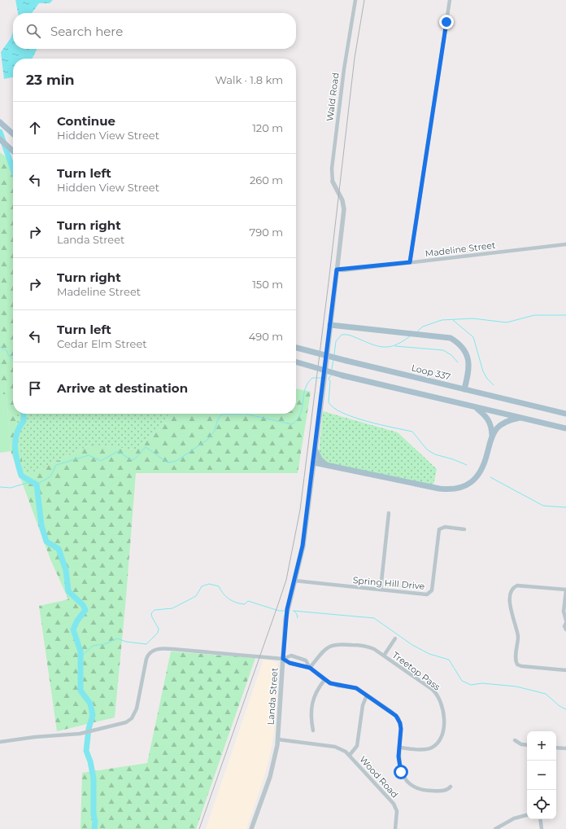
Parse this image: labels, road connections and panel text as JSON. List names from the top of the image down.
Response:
{
  "streets": {
    "main road": ["Loop 337"],
    "street": [
      "Wald Road",
      "Madeline Street",
      "Spring Hill Drive",
      "Treetop Pass",
      "Landa Street",
      "Wood Road"
    ]
  },
  "crossings": [
    ["Wald Road", "Landa Street"],
    ["Madeline Street", "Landa Street"],
    ["Spring Hill Drive", "Landa Street"],
    ["Landa Street", "Wood Road"]
  ],
  "page": {
    "search": "Search here",
    "heading": ["23 min", "Walk · 1.8 km"],
    "list": [
      ["Continue", "Hidden View Street", "120 m"],
      ["Turn left", "Hidden View Street", "260 m"],
      ["Turn right", "Landa Street", "790 m"],
      ["Turn right", "Madeline Street", "150 m"],
      ["Turn left", "Cedar Elm Street", "490 m"],
      "Arrive at destination"
    ],
    "map_buttons": ["+", "−"]
  }
}
